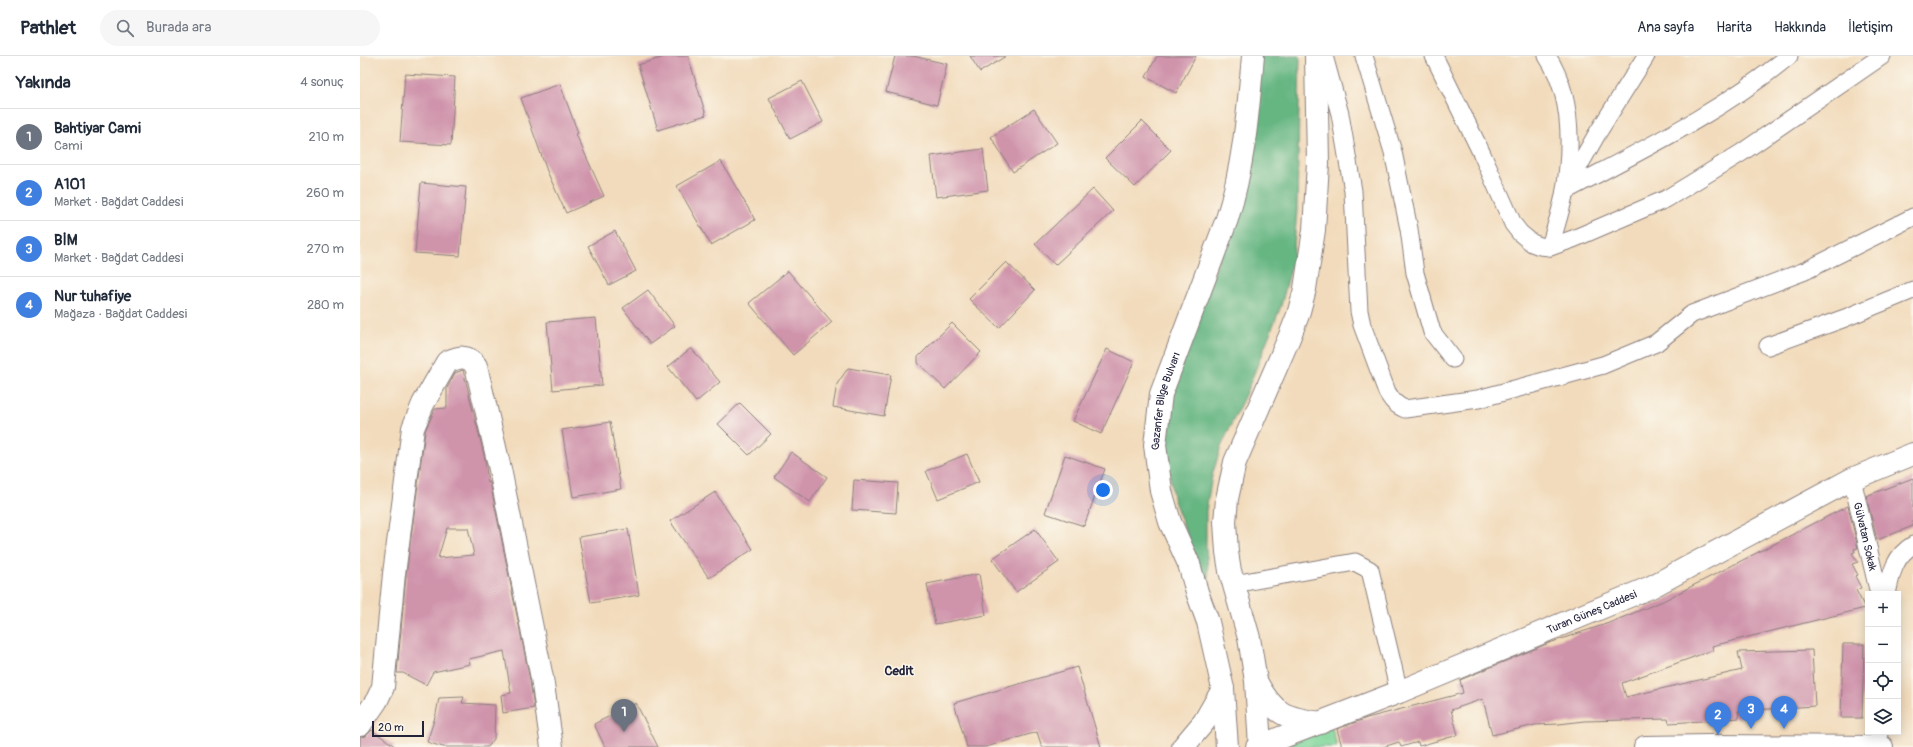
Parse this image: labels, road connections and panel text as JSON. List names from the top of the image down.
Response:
{
  "streets": {
    "main road": ["Gazanfer Bilge Bulvarı", "Turan Güneş Caddesi"],
    "street": ["Gülvatan Sokak"]
  },
  "crossings": [
    ["Gülvatan Sokak", "Turan Güneş Caddesi"]
  ],
  "districts": ["Cedit"],
  "scale_bar": "20 m",
  "page": {
    "header": "Pathlet",
    "search": "Burada ara",
    "nav": [
      "Ana sayfa",
      "Harita",
      "Hakkında",
      "İletişim"
    ],
    "heading": ["Yakında", "4 sonuç"],
    "list": [
      {
        "mark": "1",
        "name": "Bahtiyar Cami",
        "note": "Cami",
        "value": "210 m"
      },
      {
        "mark": "2",
        "name": "A101",
        "note": "Market · Bağdat Caddesi",
        "value": "260 m"
      },
      {
        "mark": "3",
        "name": "BİM",
        "note": "Market · Bağdat Caddesi",
        "value": "270 m"
      },
      {
        "mark": "4",
        "name": "Nur tuhafiye",
        "note": "Mağaza · Bağdat Caddesi",
        "value": "280 m"
      }
    ],
    "map_buttons": ["+", "−"],
    "pins": [
      "3",
      "4",
      "1",
      "2"
    ],
    "scale": "20 m"
  }
}
